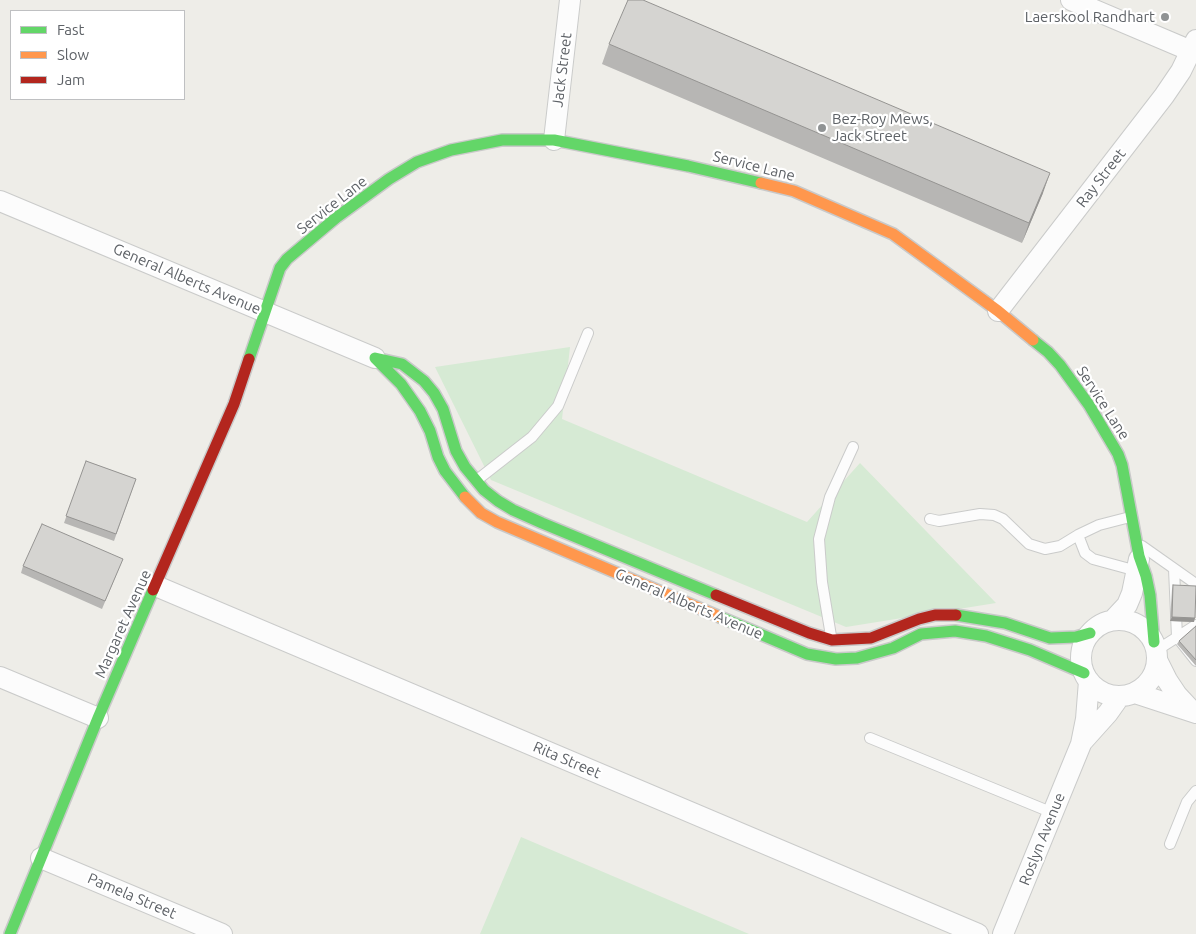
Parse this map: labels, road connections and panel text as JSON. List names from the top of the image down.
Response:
{
  "streets": {
    "street": [
      "Jack Street",
      "Service Lane",
      "Ray Street",
      "General Alberts Avenue",
      "Margaret Avenue",
      "Rita Street",
      "Roslyn Avenue",
      "Pamela Street"
    ]
  },
  "crossings": [
    ["Jack Street", "Service Lane"],
    ["Service Lane", "Ray Street"],
    ["Service Lane", "General Alberts Avenue"],
    ["Service Lane", "Margaret Avenue"],
    ["General Alberts Avenue", "Margaret Avenue"],
    ["Margaret Avenue", "Rita Street"],
    ["Margaret Avenue", "Pamela Street"]
  ],
  "places": ["Laerskool Randhart", "Bez-Roy Mews, Jack Street"],
  "legend": ["Fast", "Slow", "Jam"]
}
